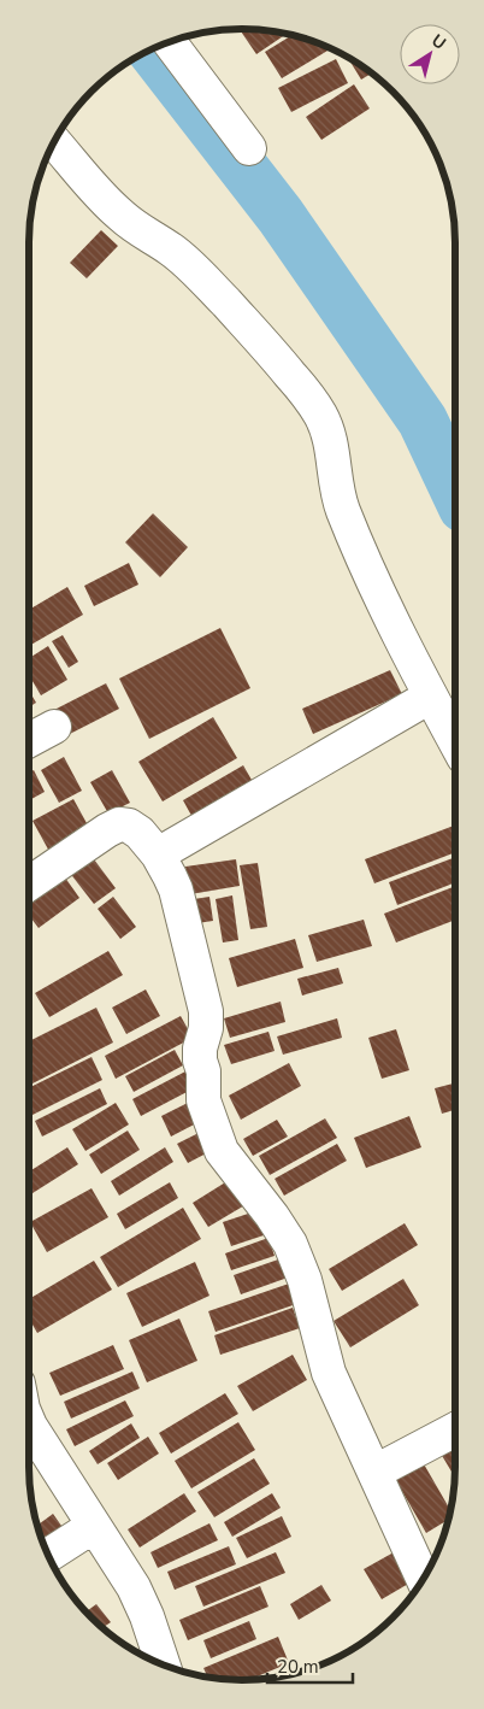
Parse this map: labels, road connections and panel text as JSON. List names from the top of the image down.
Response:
{
  "scale_bar": "20 m",
  "north": "top right"
}
